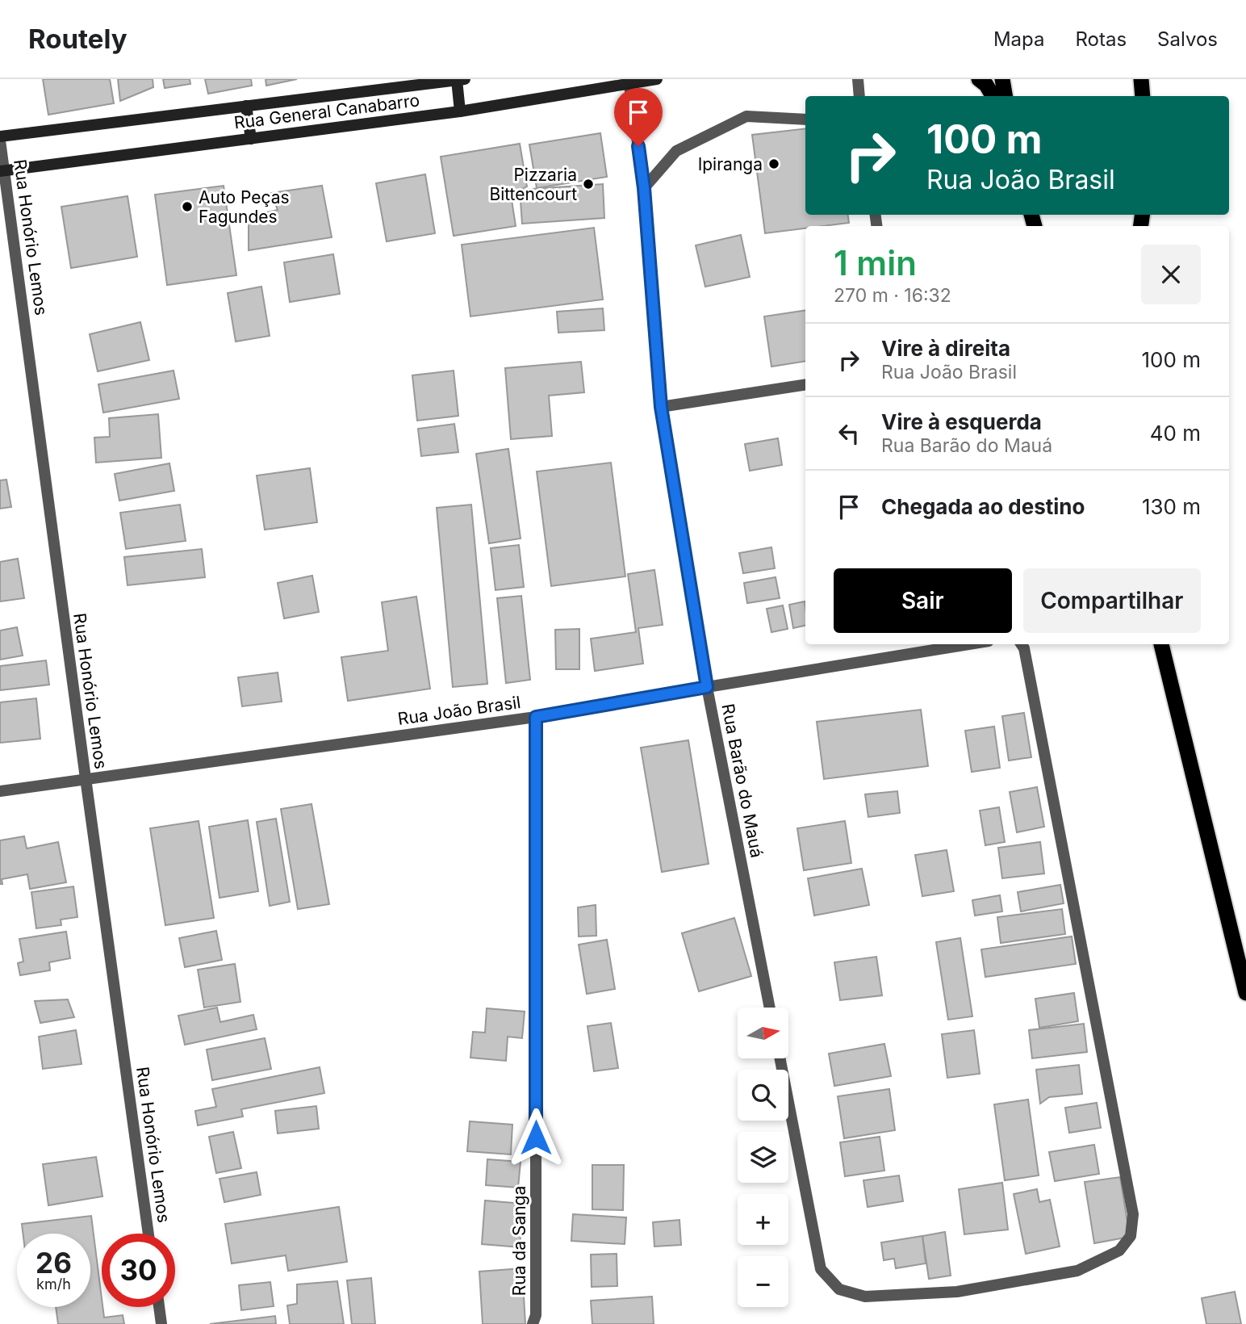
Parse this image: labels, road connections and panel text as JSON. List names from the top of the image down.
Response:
{
  "streets": {
    "main road": ["Rua General Canabarro"],
    "street": [
      "Rua Honório Lemos",
      "Rua João Brasil",
      "Rua Barão do Mauá",
      "Rua da Sanga"
    ]
  },
  "crossings": [
    ["Rua General Canabarro", "Rua Honório Lemos"],
    ["Rua General Canabarro", "Rua Barão do Mauá"],
    ["Rua Honório Lemos", "Rua João Brasil"],
    ["Rua João Brasil", "Rua Barão do Mauá"],
    ["Rua João Brasil", "Rua da Sanga"]
  ],
  "places": ["Ipiranga", "Pizzaria Bittencourt", "Auto Peças Fagundes"],
  "north": "right",
  "page": {
    "header": "Routely",
    "nav": ["Mapa", "Rotas", "Salvos"],
    "turn": ["100 m", "Rua João Brasil"],
    "heading": ["1 min", "270 m · 16:32"],
    "list": [
      {
        "name": "Vire à direita",
        "note": "Rua João Brasil",
        "value": "100 m"
      },
      {
        "name": "Vire à esquerda",
        "note": "Rua Barão do Mauá",
        "value": "40 m"
      },
      {
        "name": "Chegada ao destino",
        "value": "130 m"
      }
    ],
    "buttons": ["Sair", "Compartilhar"],
    "map_buttons": ["+", "−"],
    "speed": "26 km/h",
    "limit": "30"
  }
}
